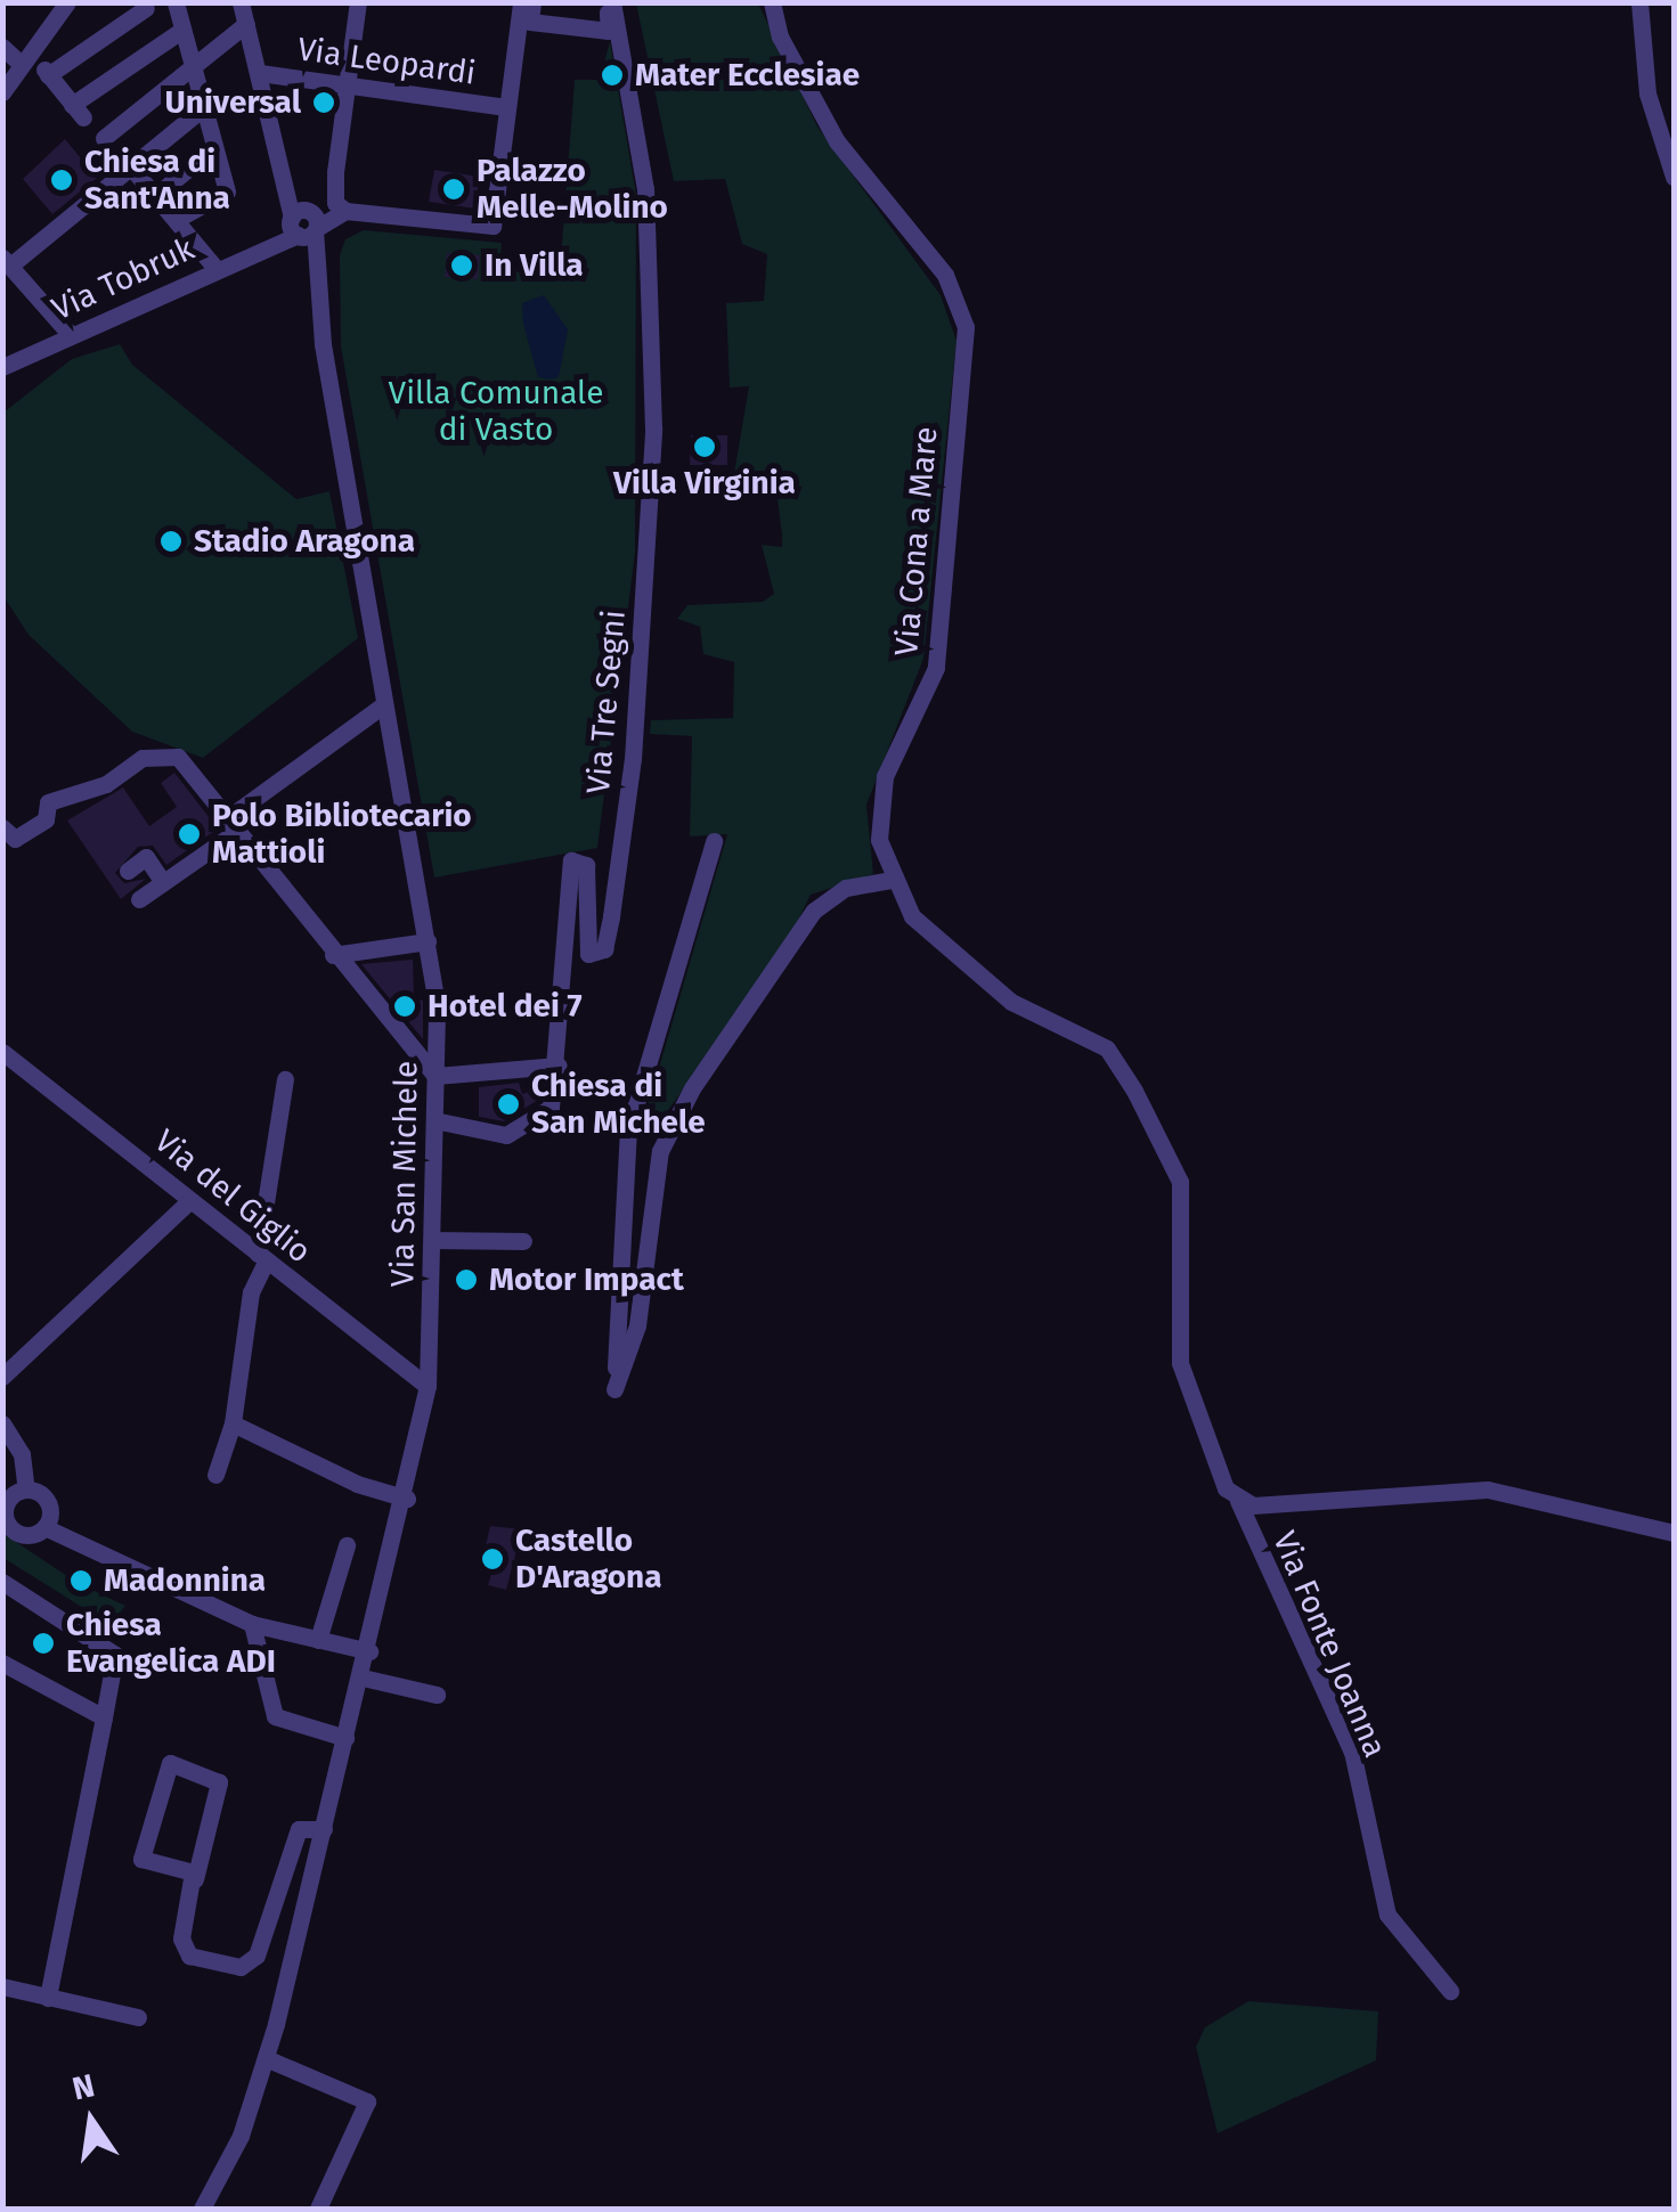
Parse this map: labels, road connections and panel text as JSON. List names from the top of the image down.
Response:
{
  "streets": {
    "street": [
      "Via Leopardi",
      "Via Tobruk",
      "Via Cona a Mare",
      "Via Tre Segni",
      "Via San Michele",
      "Via del Giglio",
      "Via Fonte Joanna"
    ]
  },
  "crossings": [
    ["Via Leopardi", "Via San Michele"],
    ["Via Tobruk", "Via San Michele"],
    ["Via Cona a Mare", "Via Fonte Joanna"],
    ["Via San Michele", "Via del Giglio"]
  ],
  "parks": ["Villa Comunale di Vasto"],
  "places": [
    "Mater Ecclesiae",
    "Universal",
    "Chiesa di Sant'Anna",
    "Palazzo Melle-Molino",
    "In Villa",
    "Villa Virginia",
    "Stadio Aragona",
    "Polo Bibliotecario Mattioli",
    "Hotel dei 7",
    "Chiesa di San Michele",
    "Motor Impact",
    "Castello D'Aragona",
    "Madonnina",
    "Chiesa Evangelica ADI"
  ],
  "north": "top"
}
